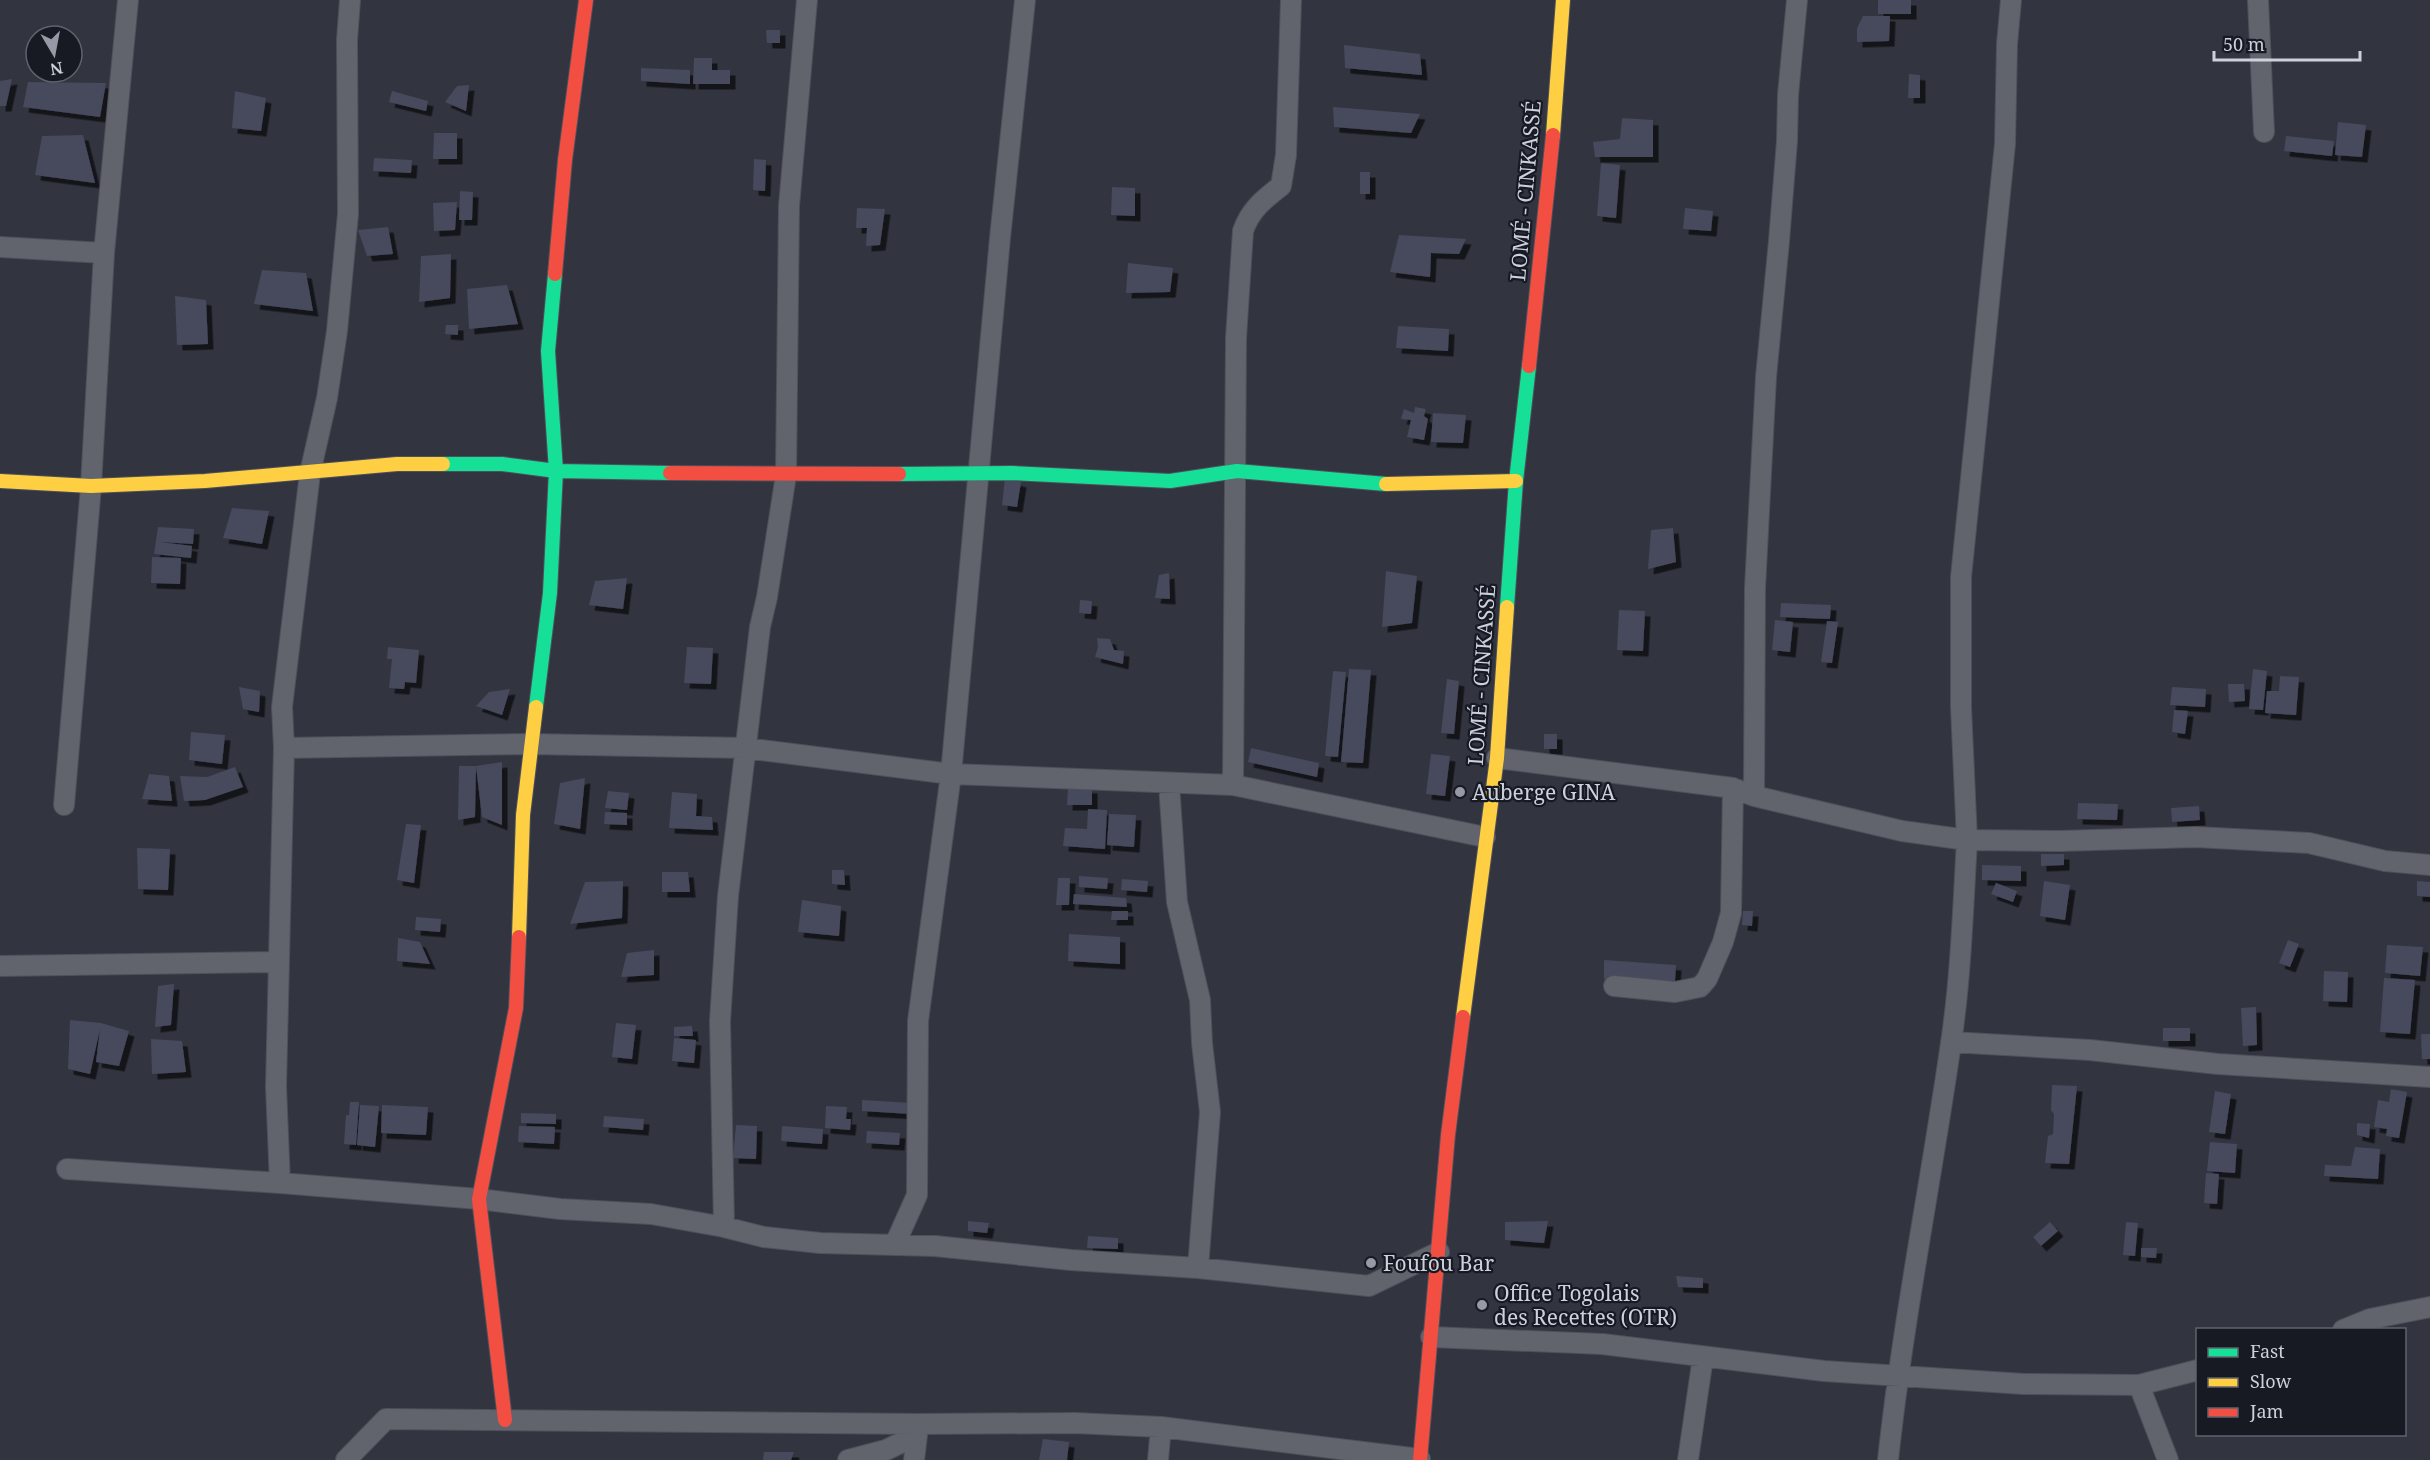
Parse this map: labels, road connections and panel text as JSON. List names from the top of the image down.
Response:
{
  "streets": {
    "main road": ["LOMÉ - CINKASSÉ"]
  },
  "places": ["Auberge GINA", "Foufou Bar", "Office Togolais des Recettes (OTR)"],
  "legend": ["Fast", "Slow", "Jam"],
  "scale_bar": "50 m",
  "north": "bottom"
}
